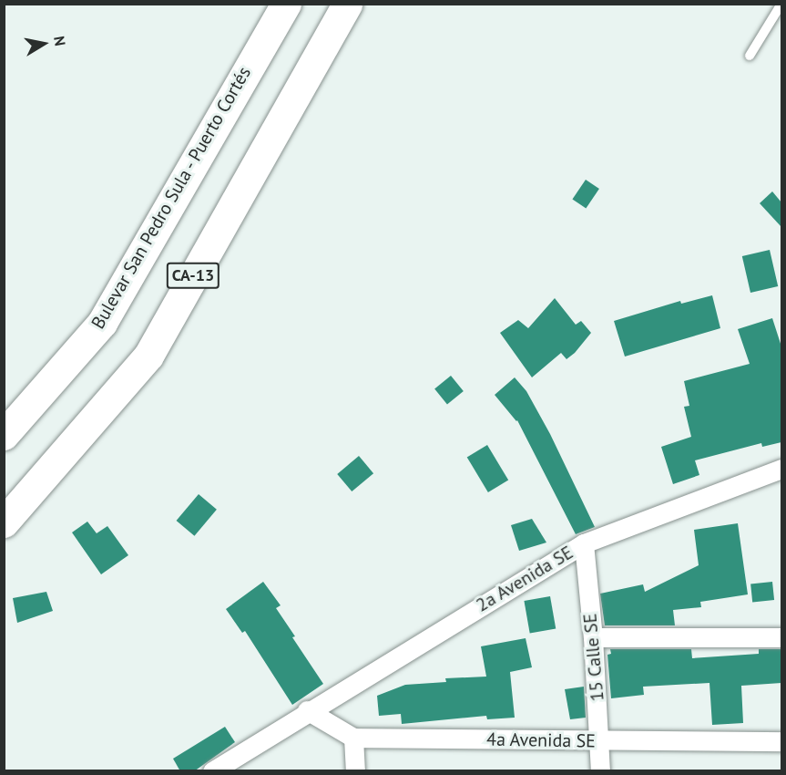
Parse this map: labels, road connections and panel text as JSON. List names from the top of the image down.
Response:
{
  "streets": {
    "highway": ["Bulevar San Pedro Sula - Puerto Cortés", "CA-13"],
    "street": ["2a Avenida SE", "15 Calle SE", "4a Avenida SE"]
  },
  "crossings": [
    ["2a Avenida SE", "15 Calle SE"],
    ["2a Avenida SE", "4a Avenida SE"],
    ["15 Calle SE", "4a Avenida SE"]
  ],
  "north": "right"
}
